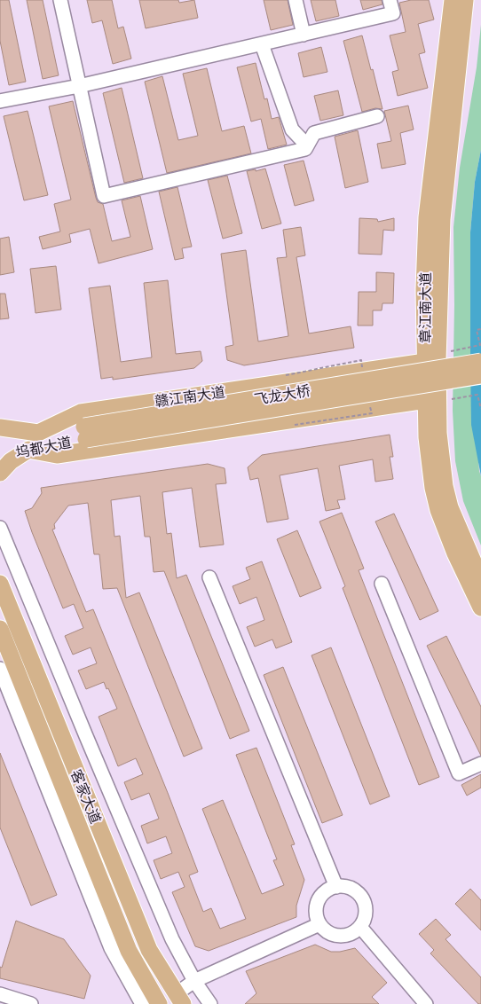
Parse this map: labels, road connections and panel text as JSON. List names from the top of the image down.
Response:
{
  "streets": {
    "main road": [
      "章江南大道",
      "飞龙大桥",
      "赣江南大道",
      "坞都大道",
      "客家大道"
    ]
  },
  "crossings": [
    ["章江南大道", "赣江南大道"],
    ["飞龙大桥", "坞都大道"],
    ["赣江南大道", "坞都大道"]
  ]
}
